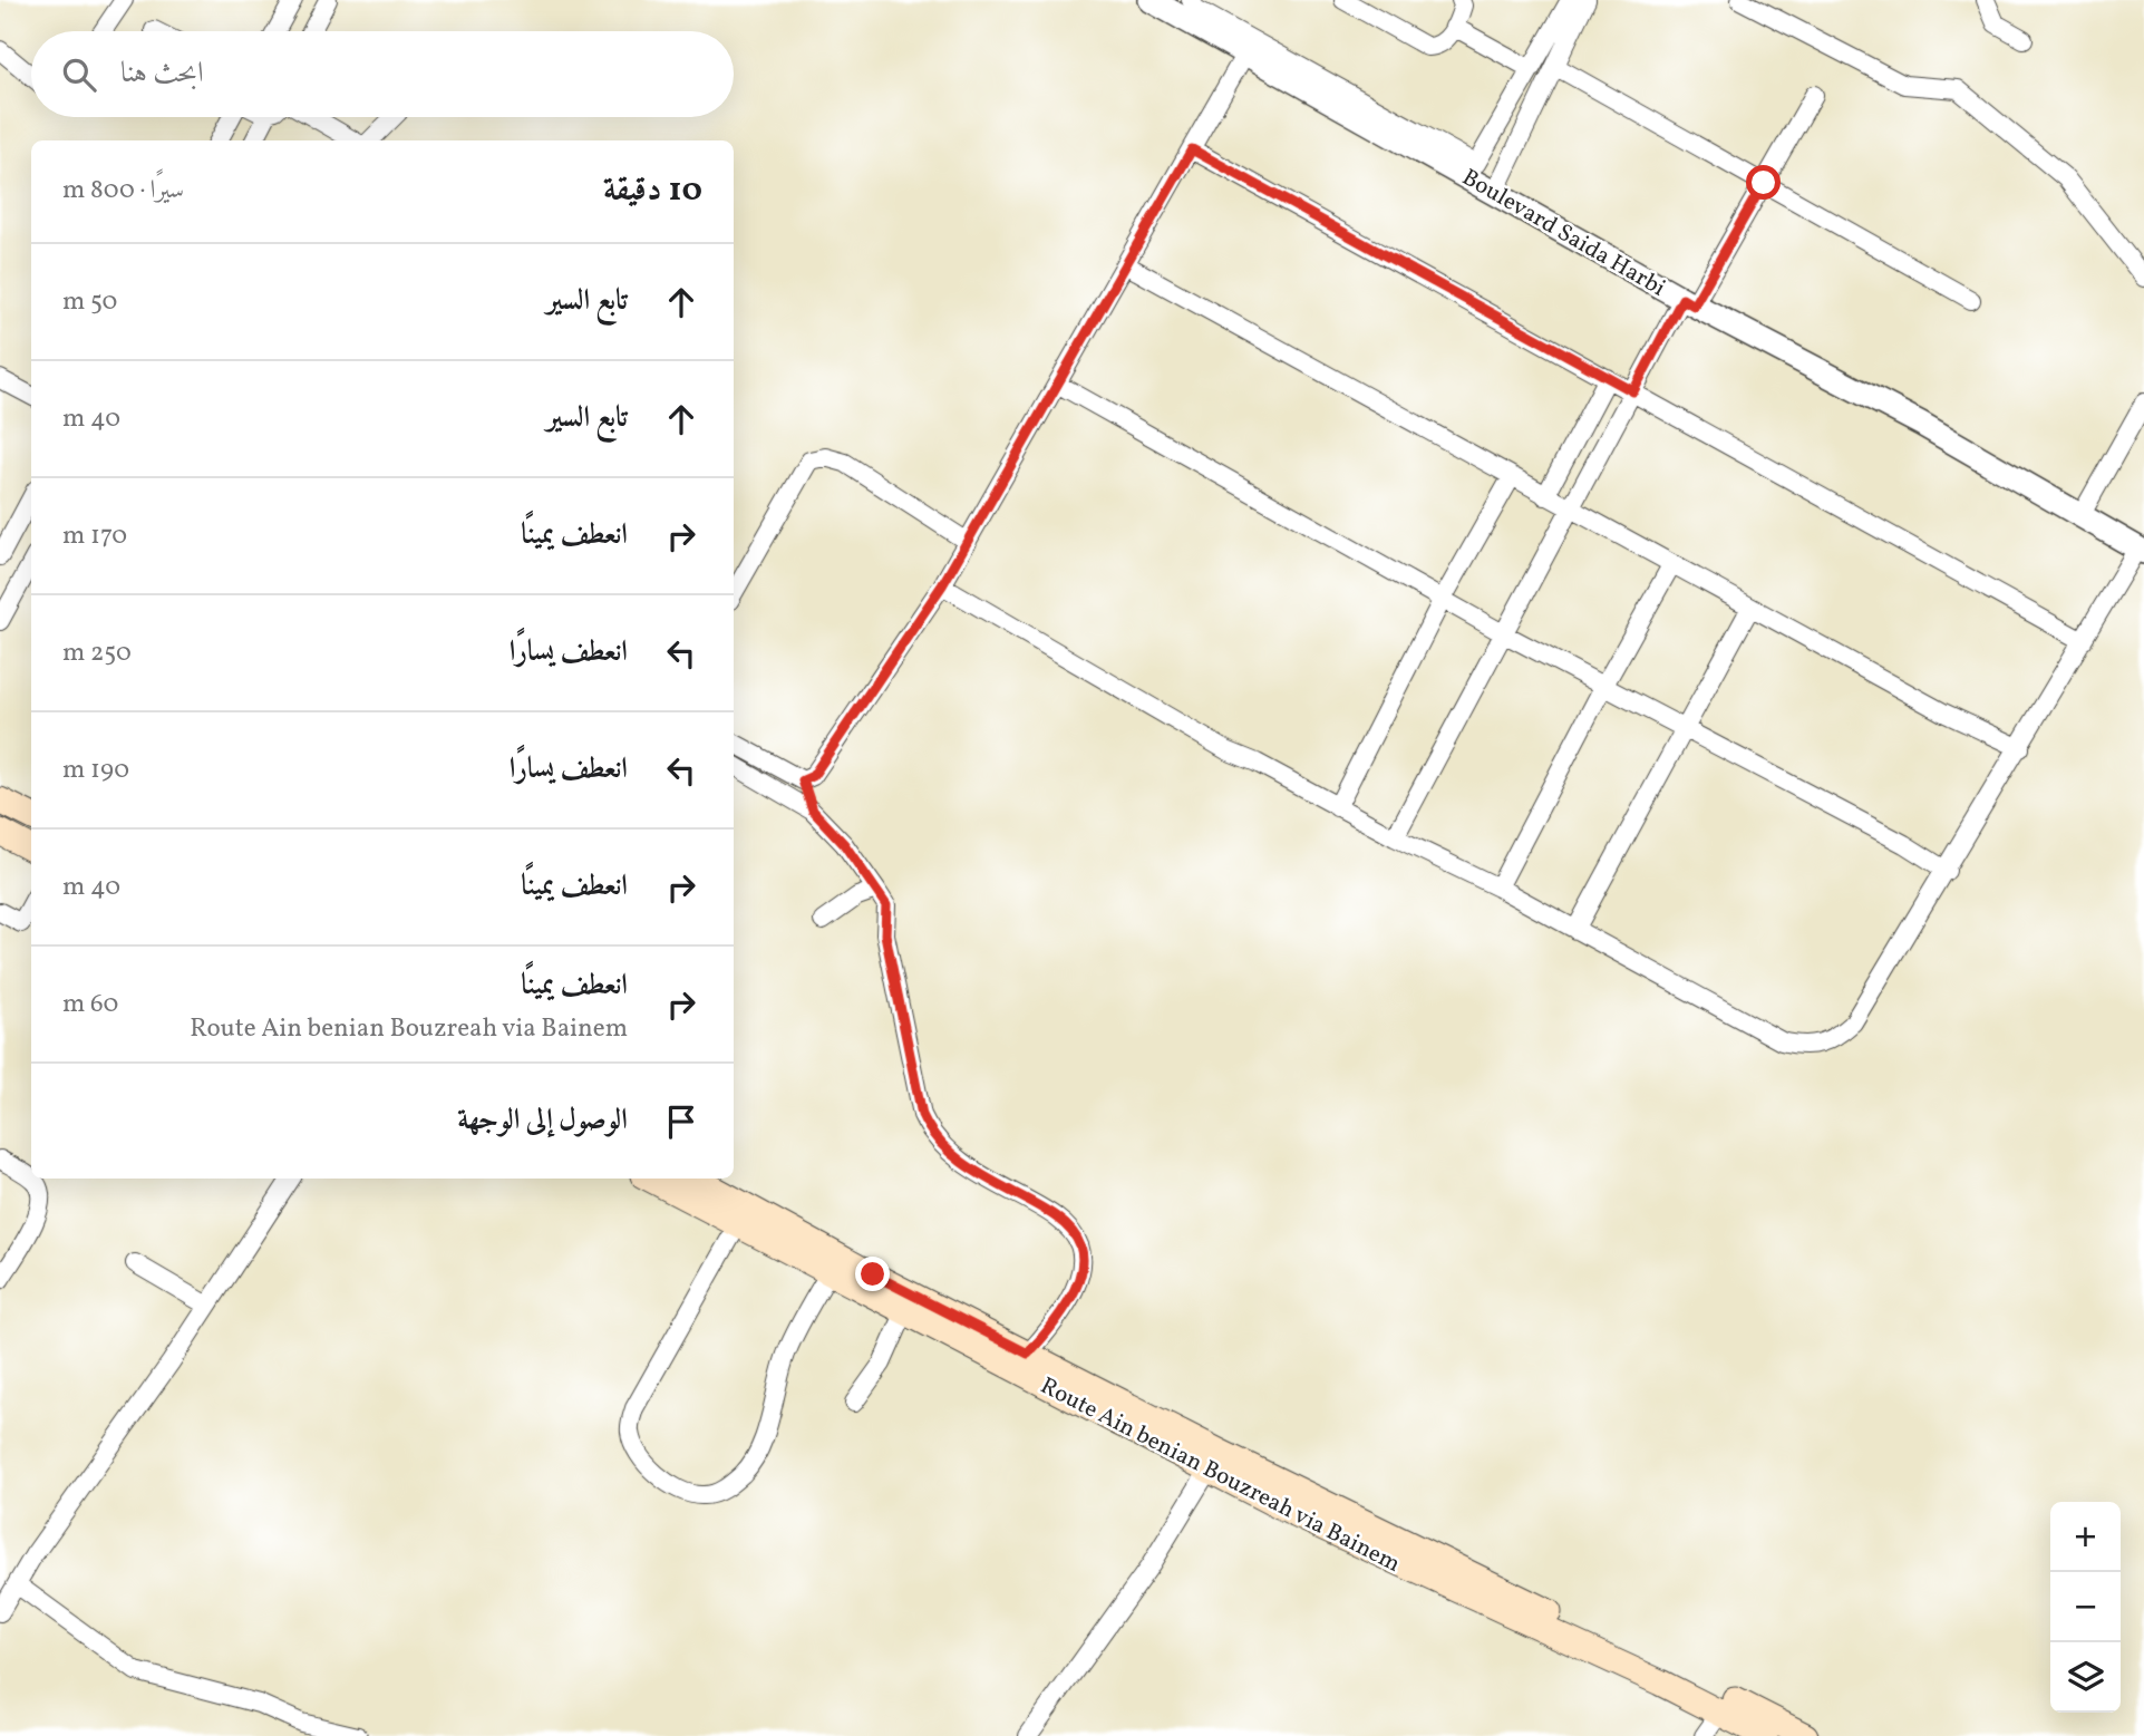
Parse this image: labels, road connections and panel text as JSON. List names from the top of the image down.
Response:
{
  "streets": {
    "main road": ["Route Ain benian Bouzreah via Bainem"],
    "street": ["Boulevard Saida Harbi"]
  },
  "page": {
    "search": "ابحث هنا",
    "heading": ["10 دقيقة", "سيرًا · 800 m"],
    "list": [
      ["تابع السير", "50 m"],
      ["تابع السير", "40 m"],
      ["انعطف يمينًا", "170 m"],
      ["انعطف يسارًا", "250 m"],
      ["انعطف يسارًا", "190 m"],
      ["انعطف يمينًا", "40 m"],
      ["انعطف يمينًا", "Route Ain benian Bouzreah via Bainem", "60 m"],
      "الوصول إلى الوجهة"
    ],
    "map_buttons": ["+", "−"]
  }
}
